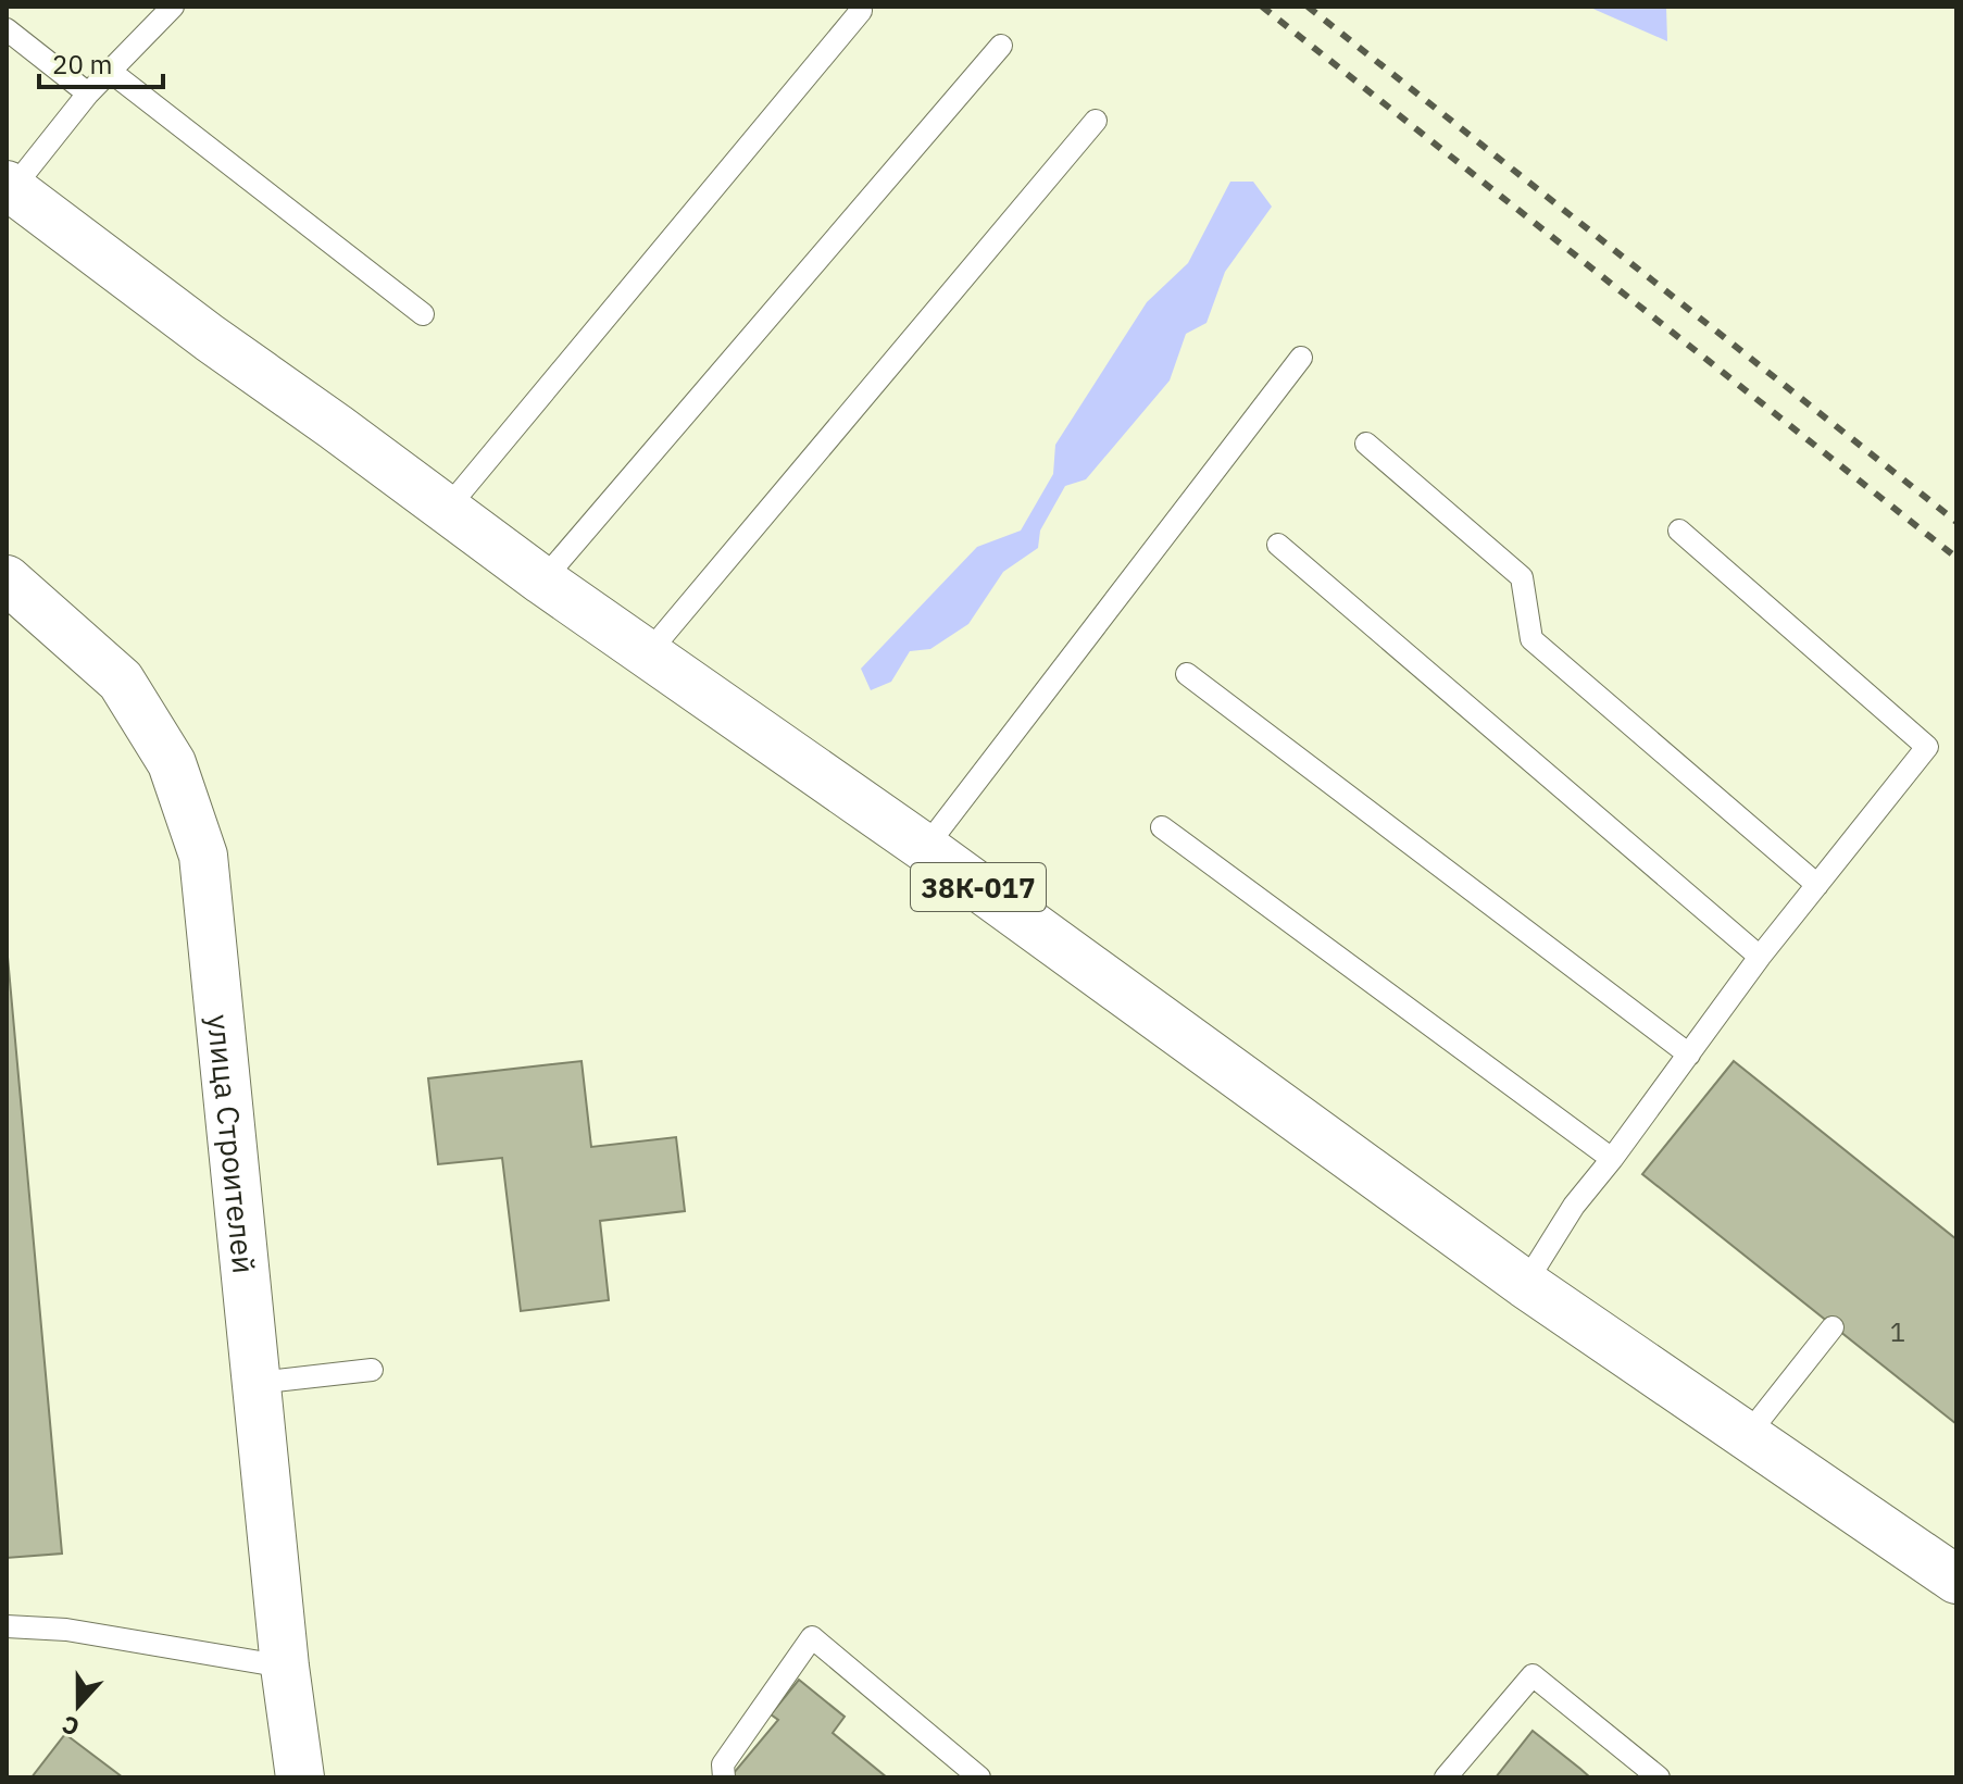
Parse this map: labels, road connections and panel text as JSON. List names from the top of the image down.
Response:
{
  "streets": {
    "main road": ["38К-017", "улица Строителей"]
  },
  "house_numbers": ["1"],
  "scale_bar": "20 m",
  "north": "bottom"
}
